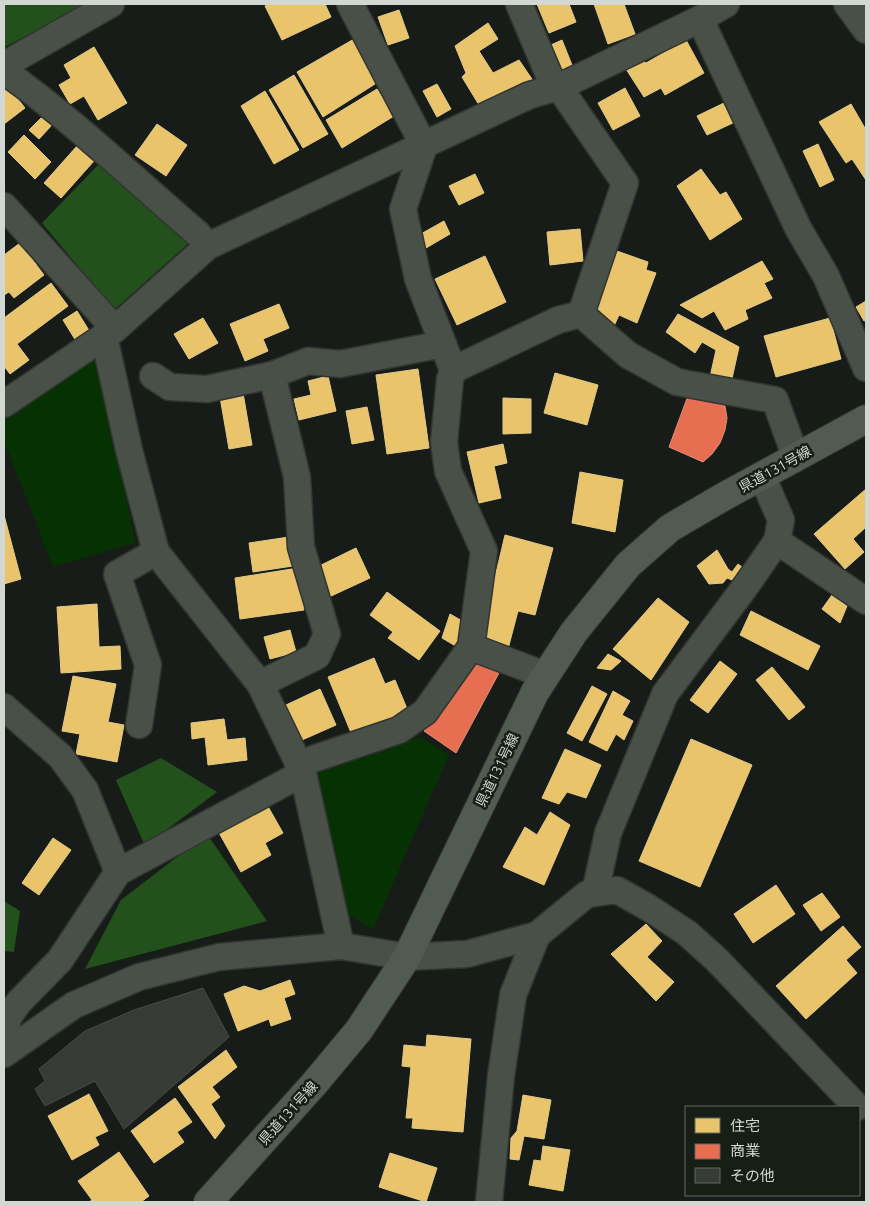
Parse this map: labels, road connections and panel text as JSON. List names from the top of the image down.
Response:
{
  "streets": {
    "main road": ["県道131号線"]
  },
  "legend": ["住宅", "商業", "その他"]
}
